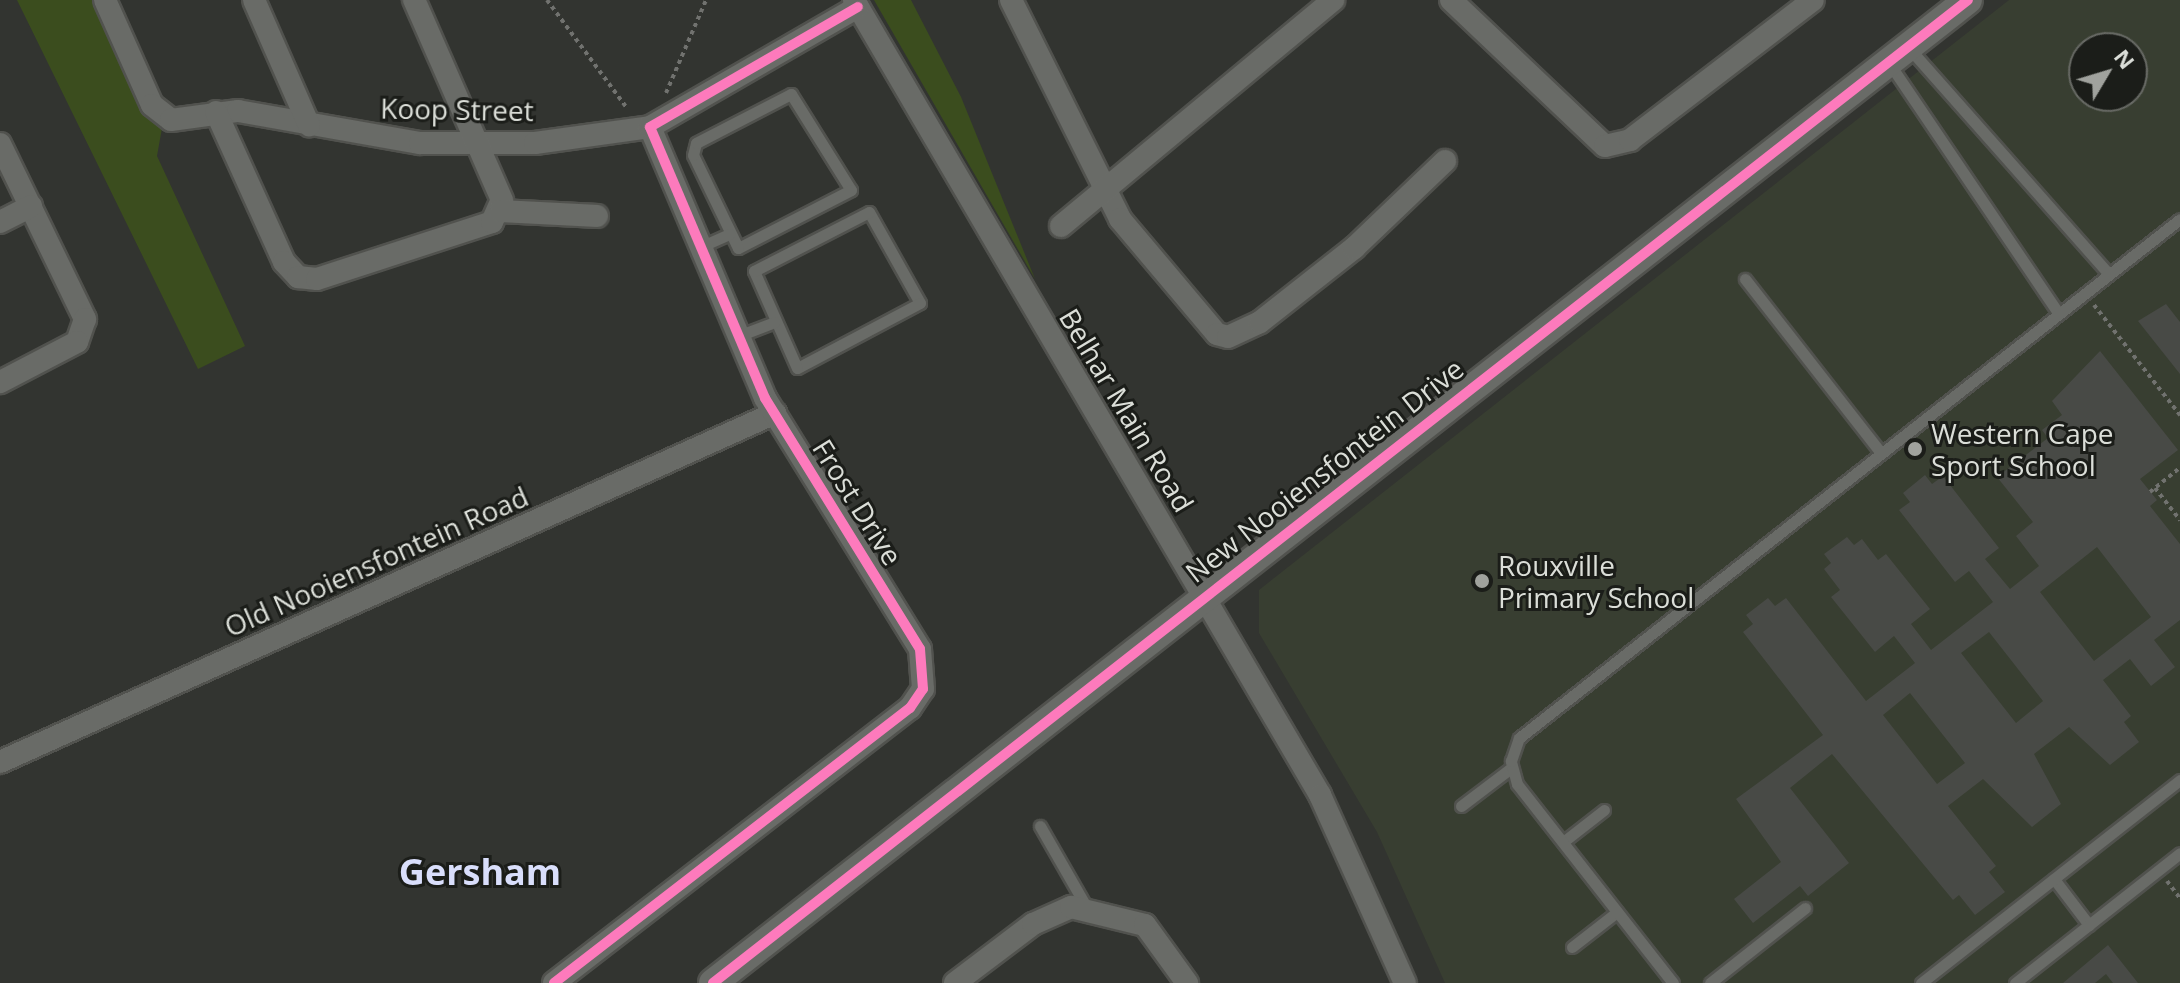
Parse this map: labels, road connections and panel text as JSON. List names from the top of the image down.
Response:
{
  "streets": {
    "street": [
      "Koop Street",
      "Belhar Main Road",
      "New Nooiensfontein Drive",
      "Frost Drive",
      "Old Nooiensfontein Road"
    ]
  },
  "crossings": [
    ["Koop Street", "Frost Drive"],
    ["Belhar Main Road", "New Nooiensfontein Drive"],
    ["Frost Drive", "Old Nooiensfontein Road"]
  ],
  "districts": ["Gersham"],
  "places": ["Western Cape Sport School", "Rouxville Primary School"],
  "north": "top right"
}
